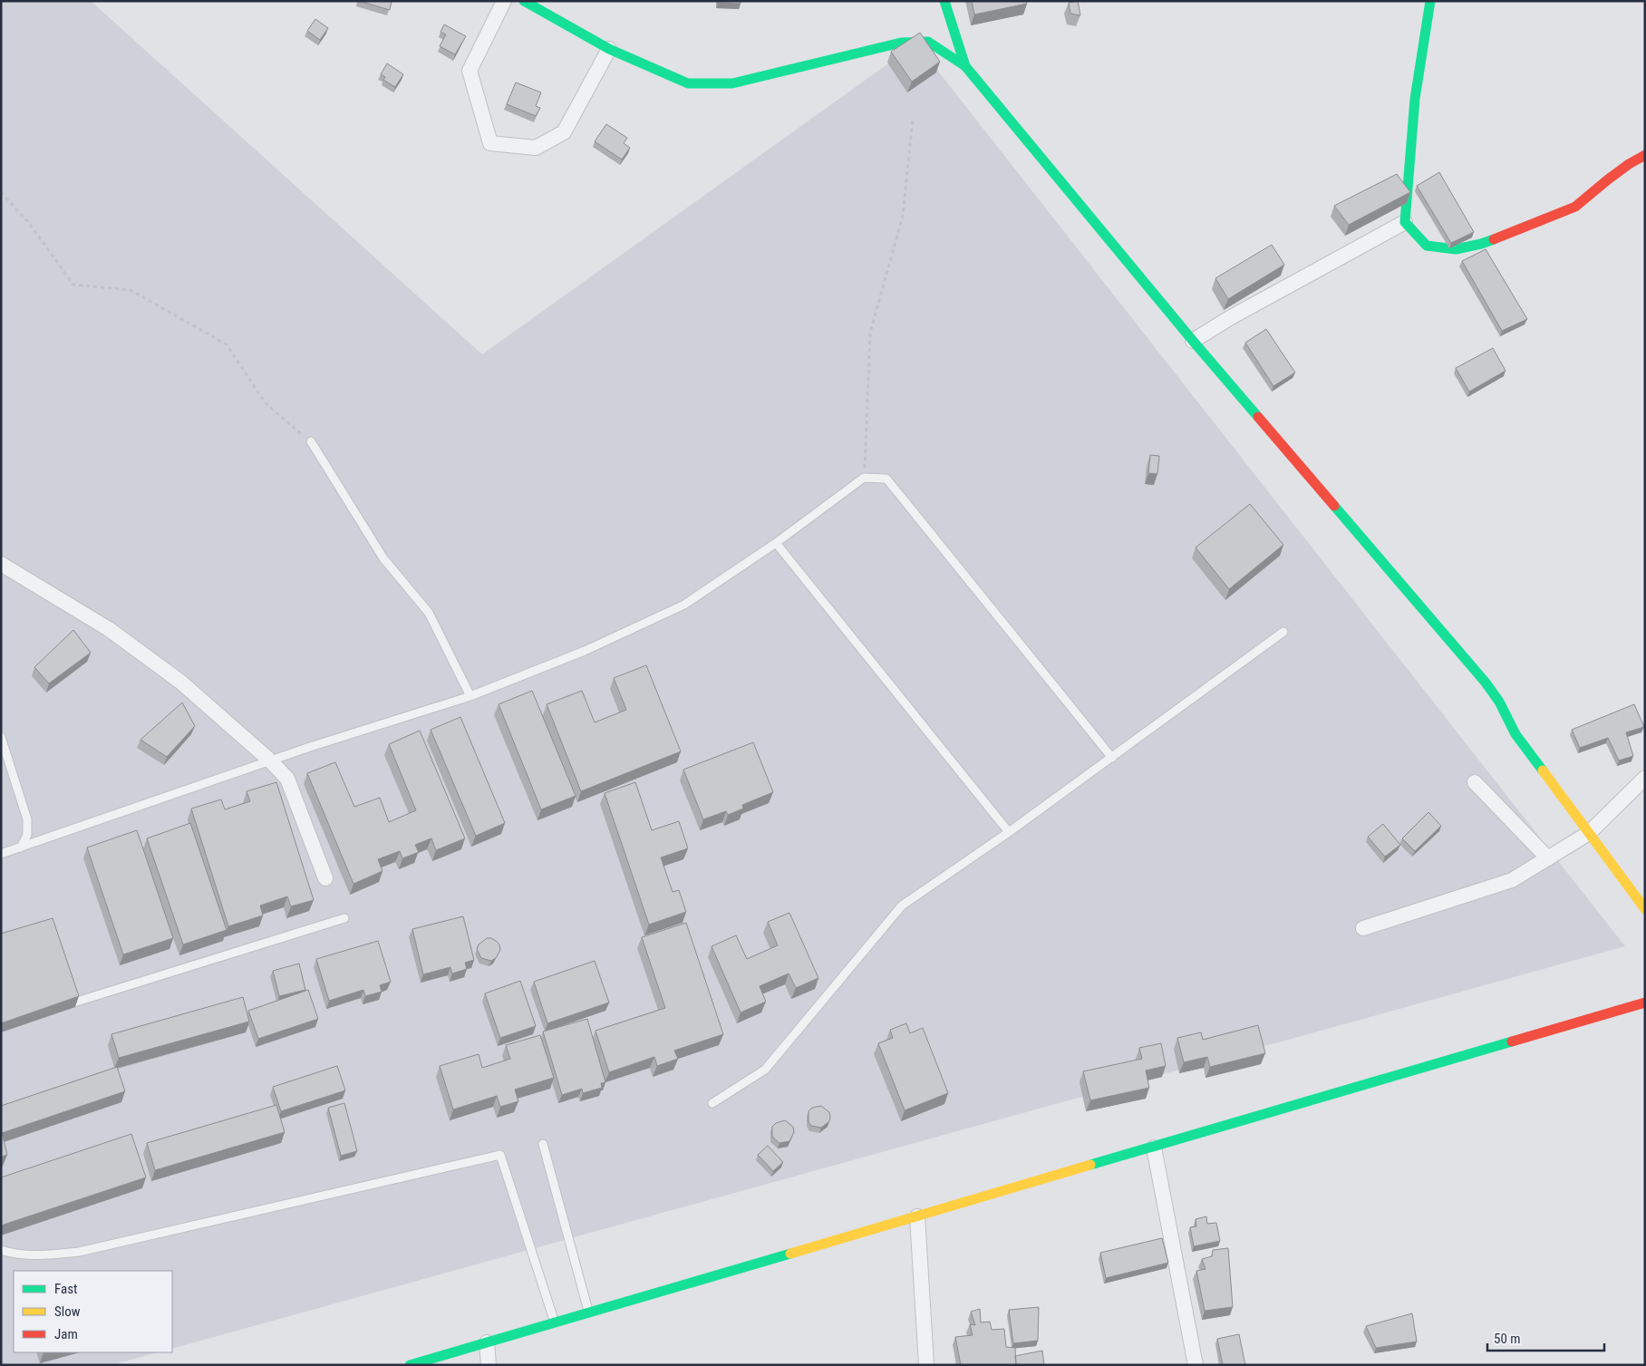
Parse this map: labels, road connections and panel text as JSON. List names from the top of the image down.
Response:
{
  "legend": ["Fast", "Slow", "Jam"],
  "scale_bar": "50 m"
}
